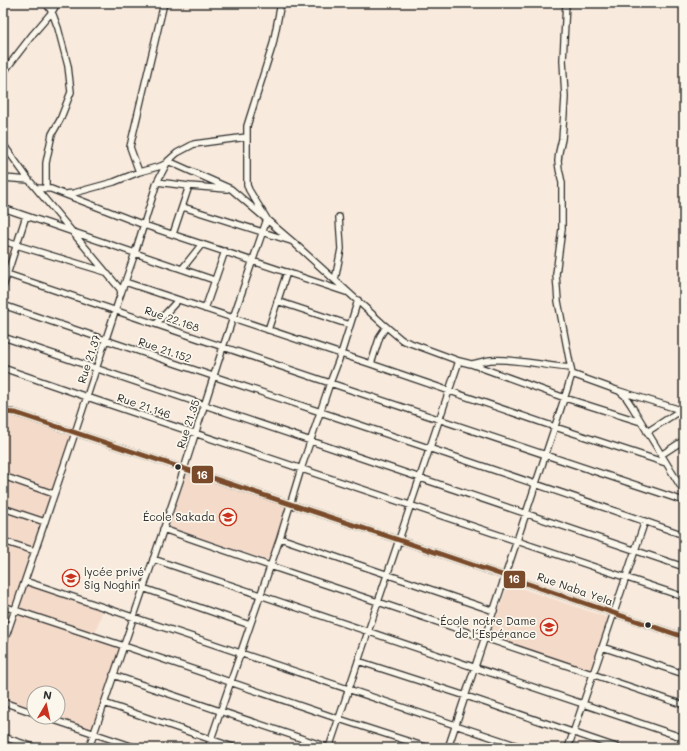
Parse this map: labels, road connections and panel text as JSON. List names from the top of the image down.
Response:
{
  "streets": {
    "street": [
      "Rue 22.168",
      "Rue 21.152",
      "Rue 21.37",
      "Rue 21.146",
      "Rue 21.35",
      "Rue Naba Yela"
    ]
  },
  "crossings": [
    ["Rue 22.168", "Rue 21.37"],
    ["Rue 22.168", "Rue 21.35"],
    ["Rue 21.152", "Rue 21.37"],
    ["Rue 21.152", "Rue 21.35"],
    ["Rue 21.37", "Rue 21.146"],
    ["Rue 21.37", "Rue Naba Yela"],
    ["Rue 21.146", "Rue 21.35"],
    ["Rue 21.35", "Rue Naba Yela"]
  ],
  "places": {
    "school or university": ["École Sakada", "lycée privé Sig Noghin", "École notre Dame de l´Espérance"]
  },
  "lines": ["transit line 16"],
  "north": "top"
}
